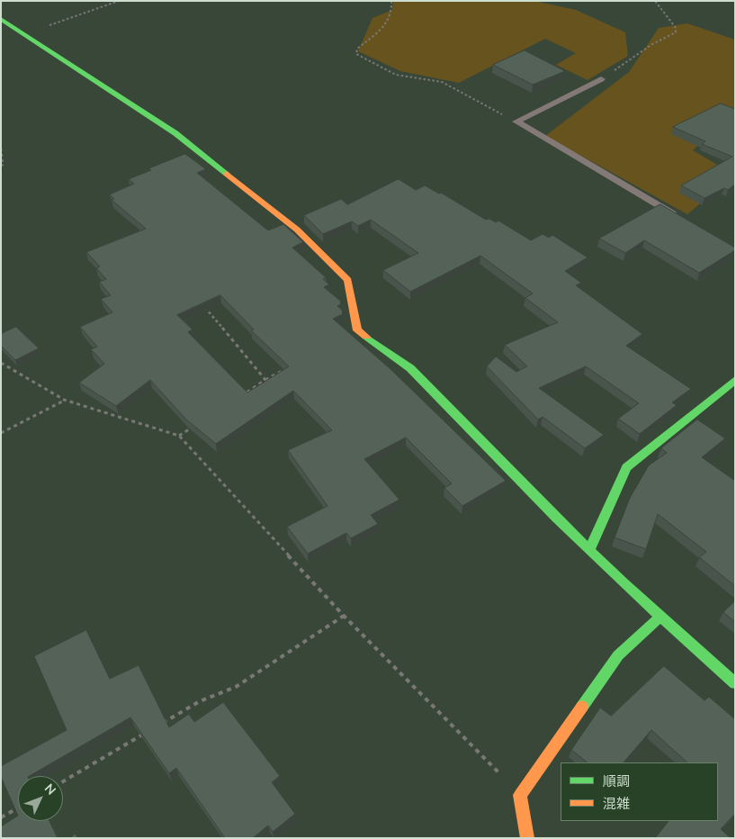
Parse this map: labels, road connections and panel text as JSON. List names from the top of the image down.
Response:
{
  "legend": ["順調", "混雑"],
  "north": "top right"
}
